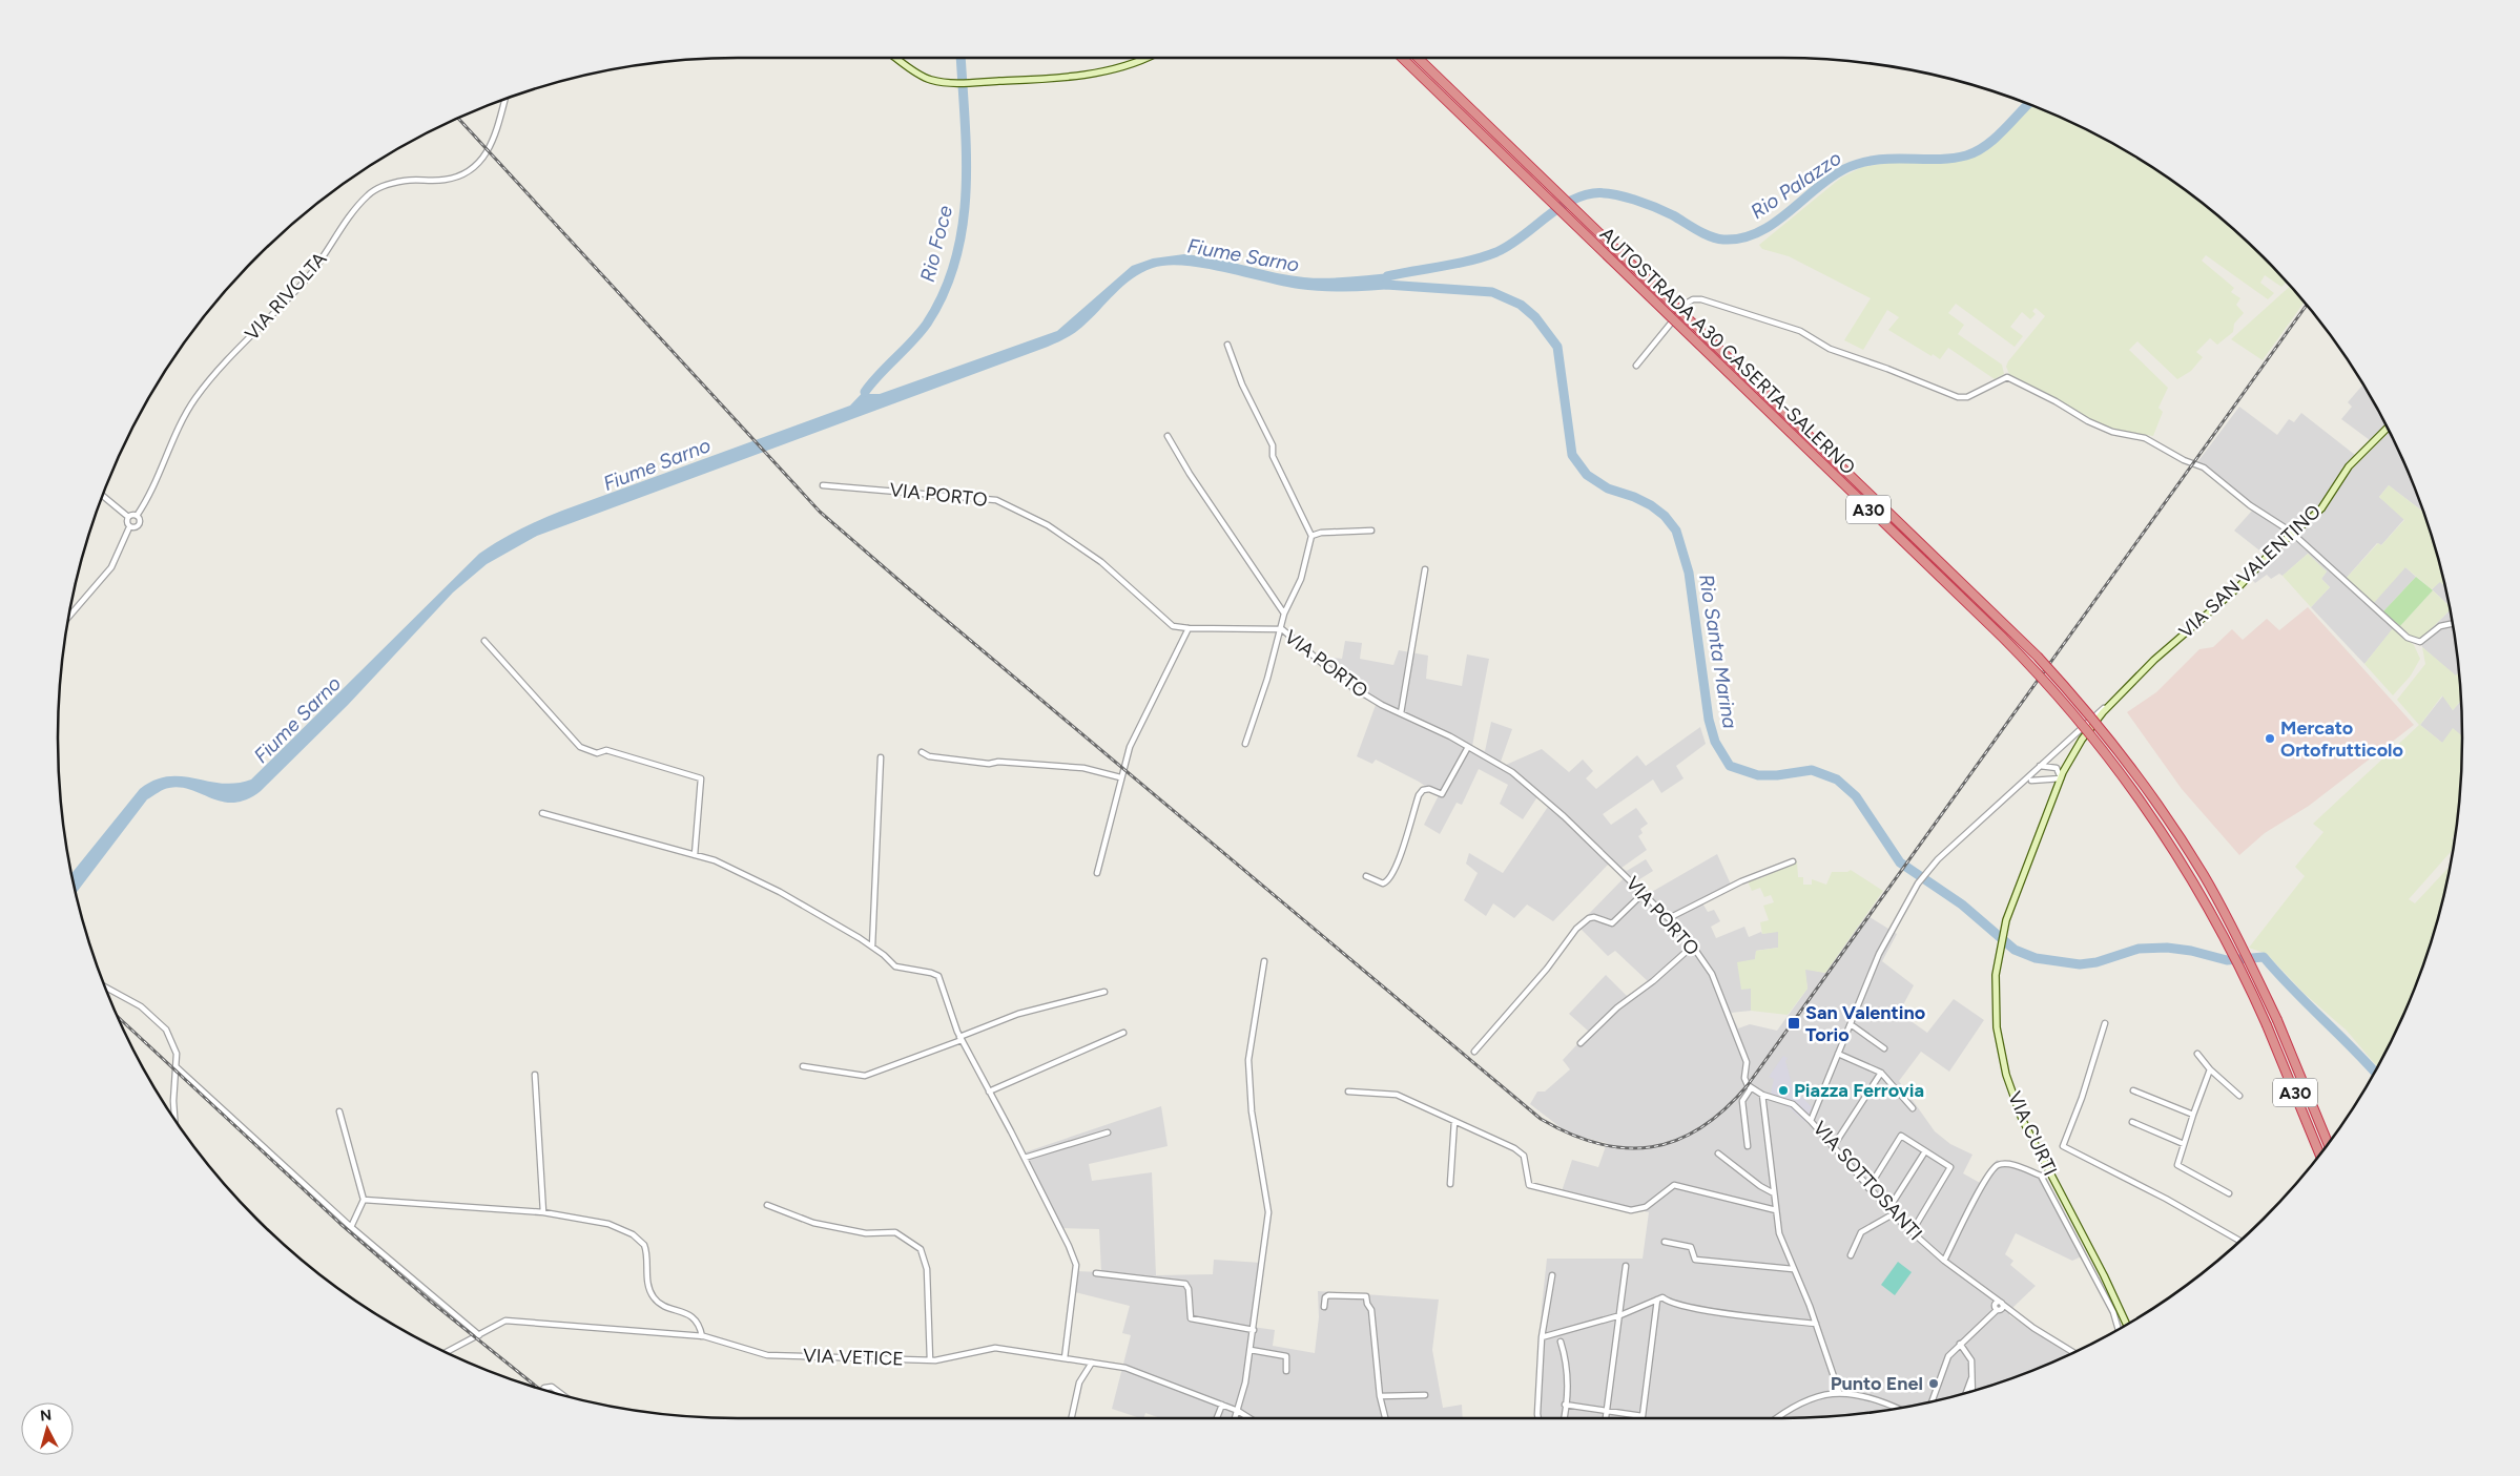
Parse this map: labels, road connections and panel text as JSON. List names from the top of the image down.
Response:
{
  "streets": {
    "highway": ["AUTOSTRADA A30 CASERTA-SALERNO", "A30"],
    "main road": ["VIA SAN VALENTINO", "VIA CURTI"],
    "street": [
      "VIA RIVOLTA",
      "VIA PORTO",
      "VIA SOTTOSANTI",
      "VIA VETICE"
    ]
  },
  "crossings": [
    ["VIA SAN VALENTINO", "VIA CURTI"],
    ["VIA SAN VALENTINO", "VIA SOTTOSANTI"]
  ],
  "water": [
    "Rio Palazzo",
    "Rio Foce",
    "Fiume Sarno",
    "Rio Santa Marina"
  ],
  "places": {
    "other": ["Mercato Ortofrutticolo", "Piazza Ferrovia", "Punto Enel"],
    "transit": ["San Valentino Torio"]
  },
  "north": "top"
}
